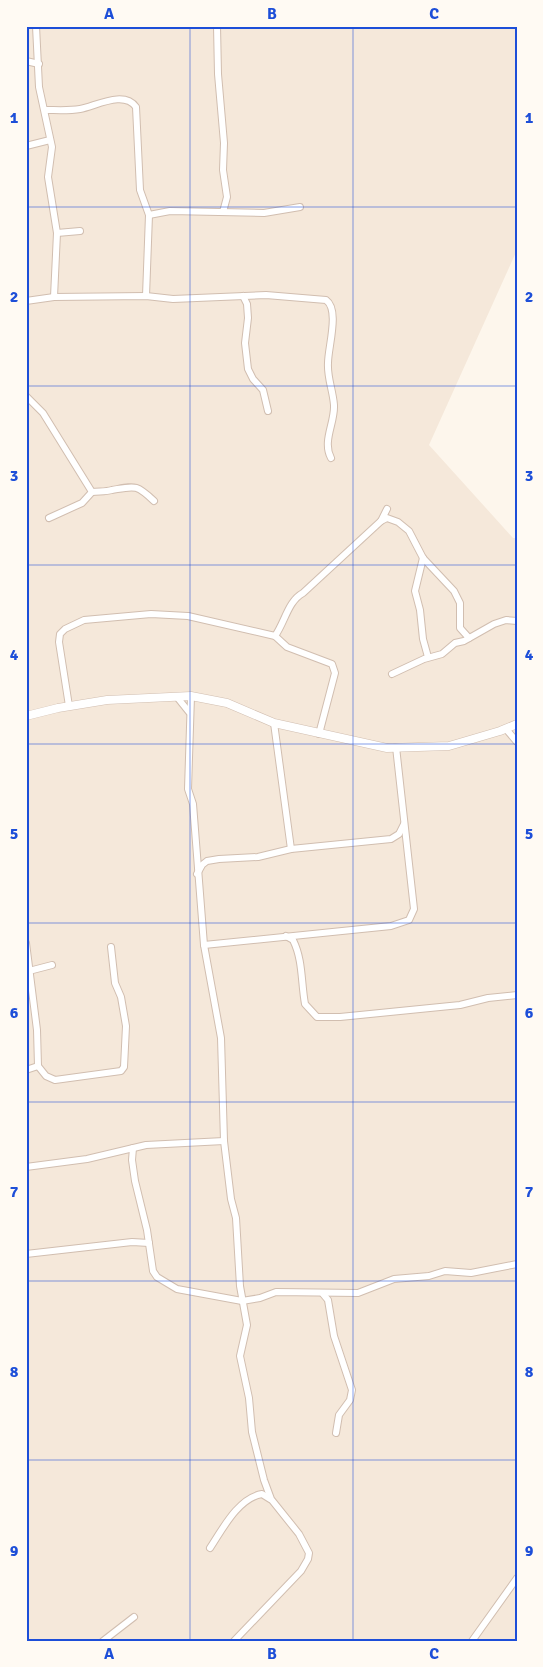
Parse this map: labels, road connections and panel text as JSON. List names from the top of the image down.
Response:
{
  "grid": {
    "columns": ["A", "B", "C"],
    "rows": [
      "1",
      "2",
      "3",
      "4",
      "5",
      "6",
      "7",
      "8",
      "9"
    ]
  }
}
